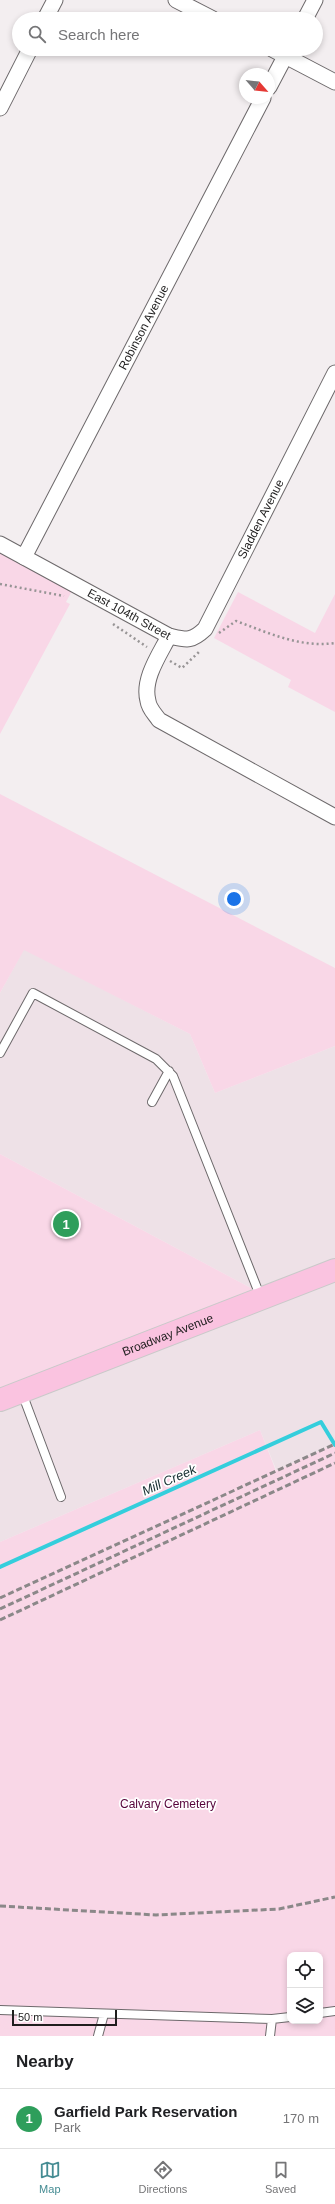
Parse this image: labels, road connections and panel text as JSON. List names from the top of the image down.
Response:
{
  "streets": {
    "main road": ["Broadway Avenue"],
    "street": ["Robinson Avenue", "Sladden Avenue", "East 104th Street"]
  },
  "crossings": [
    ["Robinson Avenue", "East 104th Street"],
    ["Sladden Avenue", "East 104th Street"]
  ],
  "water": ["Mill Creek"],
  "parks": ["Calvary Cemetery"],
  "scale_bar": "50 m",
  "north": "bottom right",
  "page": {
    "search": "Search here",
    "pins": "1",
    "scale": "50 m",
    "heading": "Nearby",
    "list": [
      {
        "mark": "1",
        "name": "Garfield Park Reservation",
        "note": "Park",
        "value": "170 m"
      }
    ],
    "nav": ["Map", "Directions", "Saved"]
  }
}
